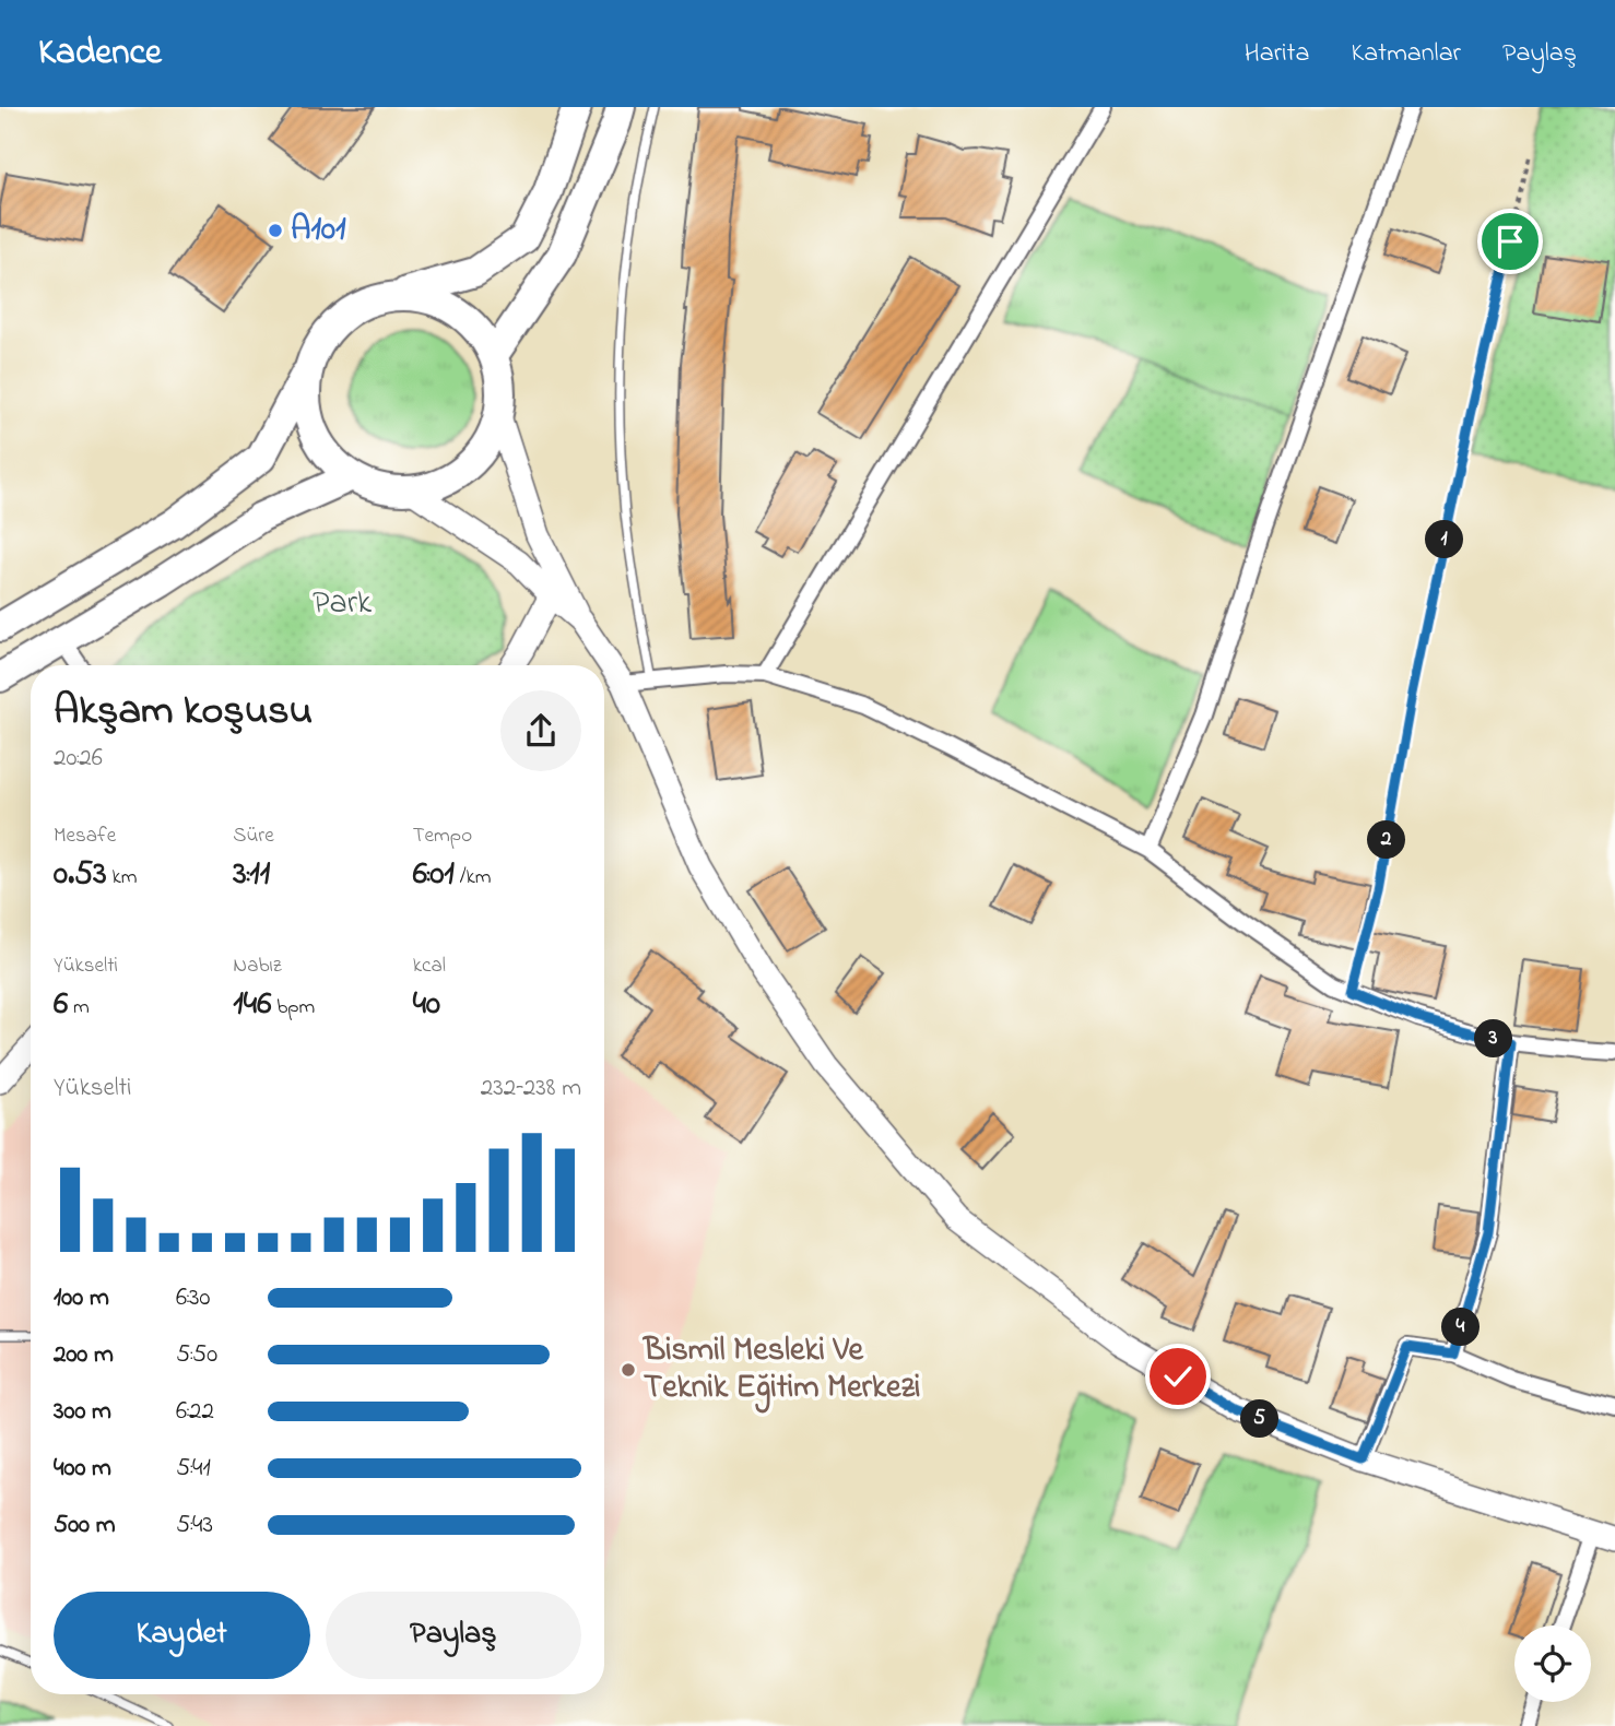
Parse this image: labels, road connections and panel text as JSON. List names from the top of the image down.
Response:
{
  "parks": ["Park"],
  "places": ["A101", "Bismil Mesleki Ve Teknik Eğitim Merkezi"],
  "page": {
    "header": "Kadence",
    "nav": ["Harita", "Katmanlar", "Paylaş"],
    "pins": [
      "1",
      "2",
      "3",
      "4",
      "5"
    ],
    "heading": ["Akşam koşusu", "20:26"],
    "stats": [
      ["Mesafe", "0.53 km"],
      ["Süre", "3:11"],
      ["Tempo", "6:01 /km"],
      ["Yükselti", "6 m"],
      ["Nabız", "146 bpm"],
      ["kcal", "40"]
    ],
    "chart": ["Yükselti", "232–238 m"],
    "list": [
      {
        "name": "100 m",
        "note": "6:30"
      },
      {
        "name": "200 m",
        "note": "5:50"
      },
      {
        "name": "300 m",
        "note": "6:22"
      },
      {
        "name": "400 m",
        "note": "5:41"
      },
      {
        "name": "500 m",
        "note": "5:43"
      }
    ],
    "buttons": ["Kaydet", "Paylaş"]
  }
}
